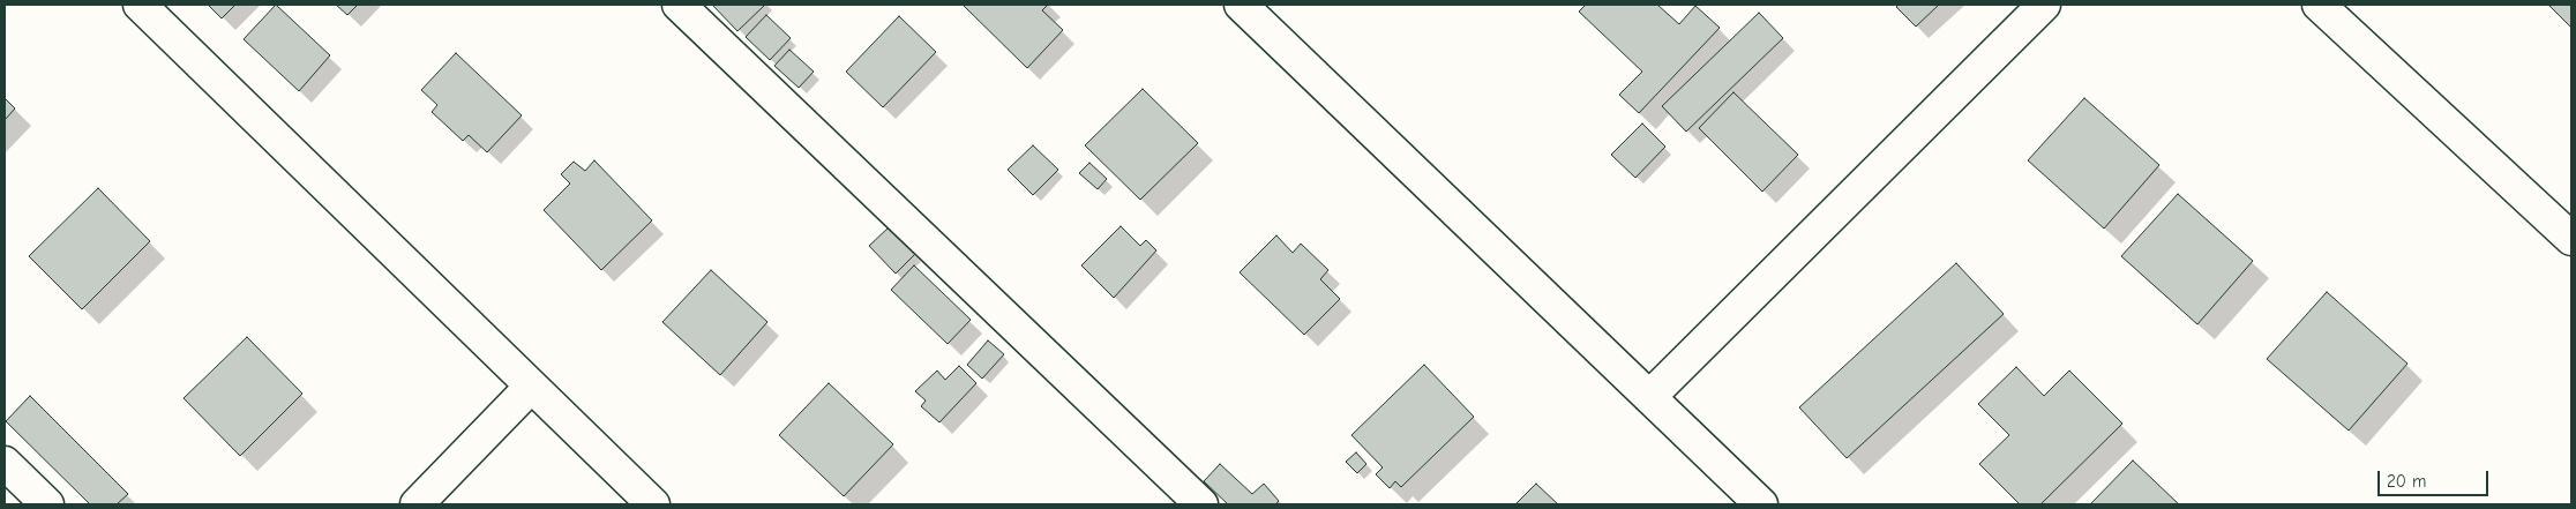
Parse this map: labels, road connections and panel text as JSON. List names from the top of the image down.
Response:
{
  "scale_bar": "20 m"
}
